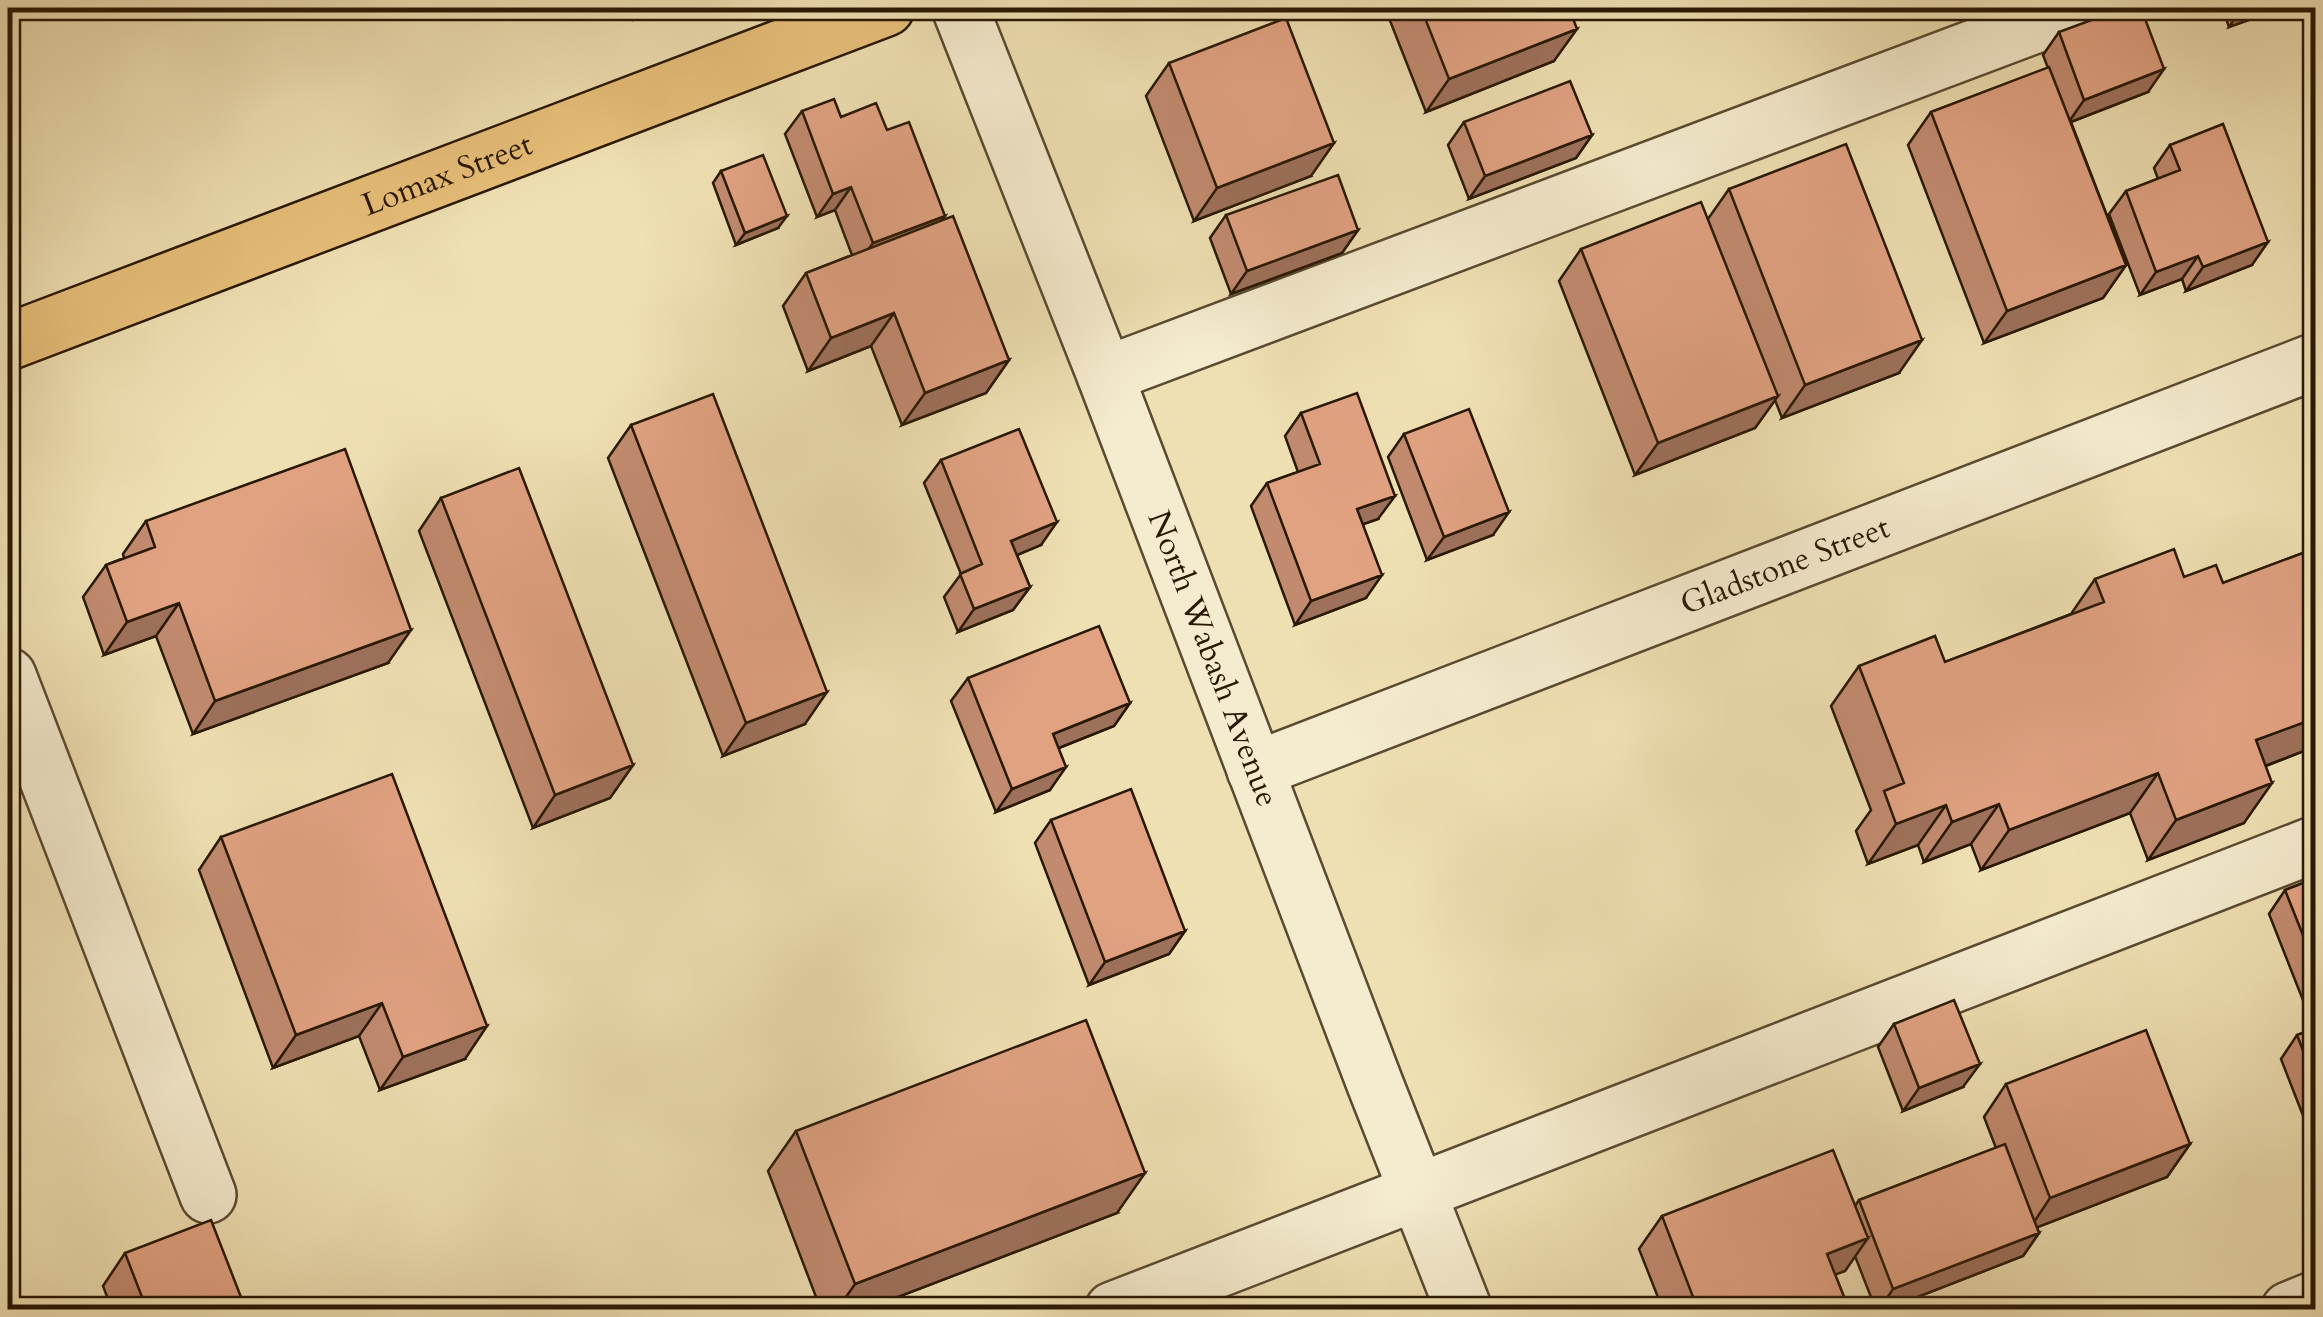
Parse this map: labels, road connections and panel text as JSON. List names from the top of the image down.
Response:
{
  "streets": {
    "main road": ["Lomax Street"],
    "street": ["Gladstone Street", "North Wabash Avenue"]
  },
  "crossings": [
    ["Gladstone Street", "North Wabash Avenue"]
  ]
}
